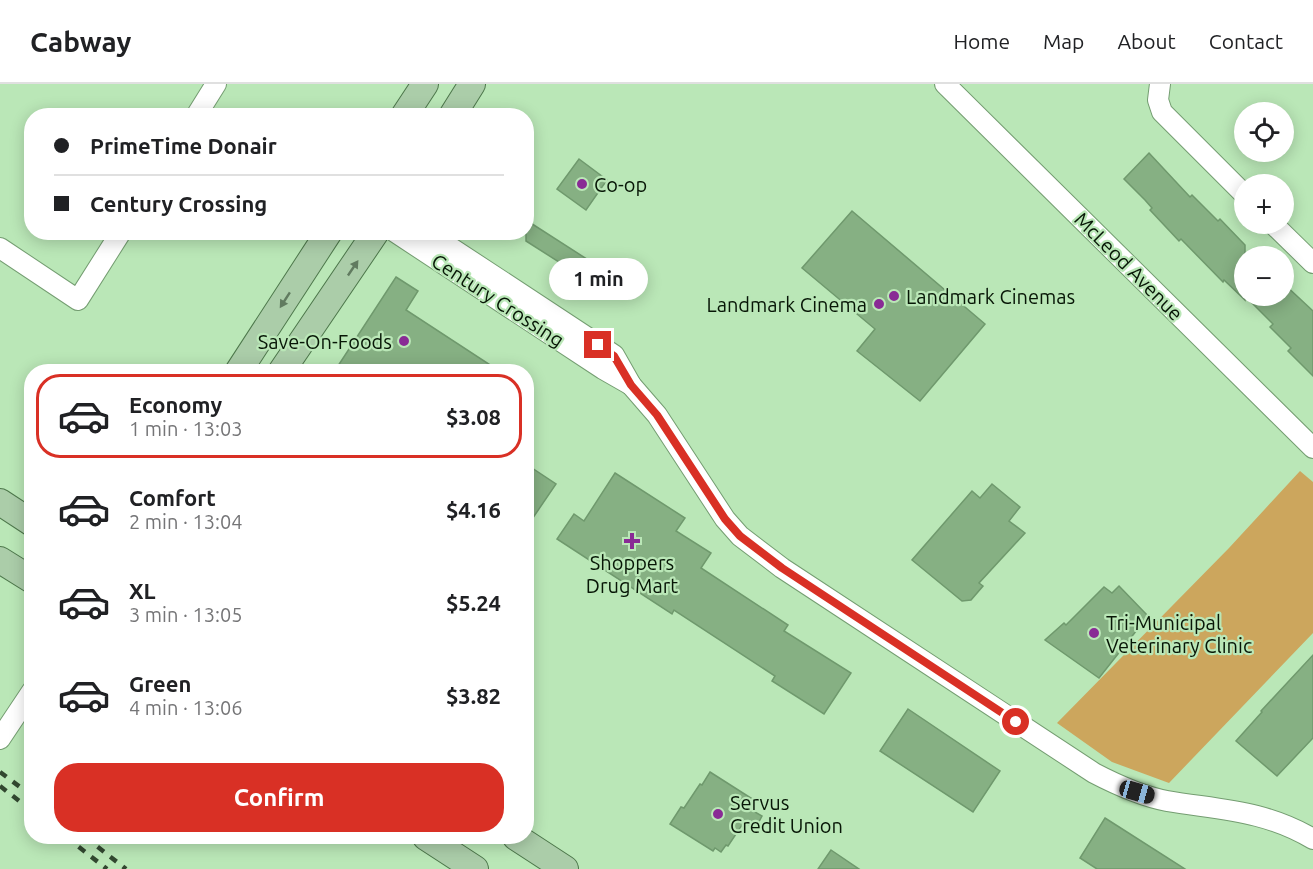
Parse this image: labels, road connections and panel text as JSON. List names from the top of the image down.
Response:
{
  "streets": {
    "street": ["McLeod Avenue", "Century Crossing"]
  },
  "places": {
    "other": [
      "Co-op",
      "Landmark Cinemas",
      "Landmark Cinema",
      "Save-On-Foods",
      "Tri-Municipal Veterinary Clinic",
      "Servus Credit Union"
    ],
    "health": ["Shoppers Drug Mart"]
  },
  "page": {
    "header": "Cabway",
    "nav": [
      "Home",
      "Map",
      "About",
      "Contact"
    ],
    "map_buttons": ["+", "−"],
    "banner": ["PrimeTime Donair", "Century Crossing"],
    "bubble": "1 min",
    "list": [
      {
        "name": "Economy",
        "note": "1 min · 13:03",
        "value": "$3.08"
      },
      {
        "name": "Comfort",
        "note": "2 min · 13:04",
        "value": "$4.16"
      },
      {
        "name": "XL",
        "note": "3 min · 13:05",
        "value": "$5.24"
      },
      {
        "name": "Green",
        "note": "4 min · 13:06",
        "value": "$3.82"
      }
    ],
    "buttons": "Confirm"
  }
}
